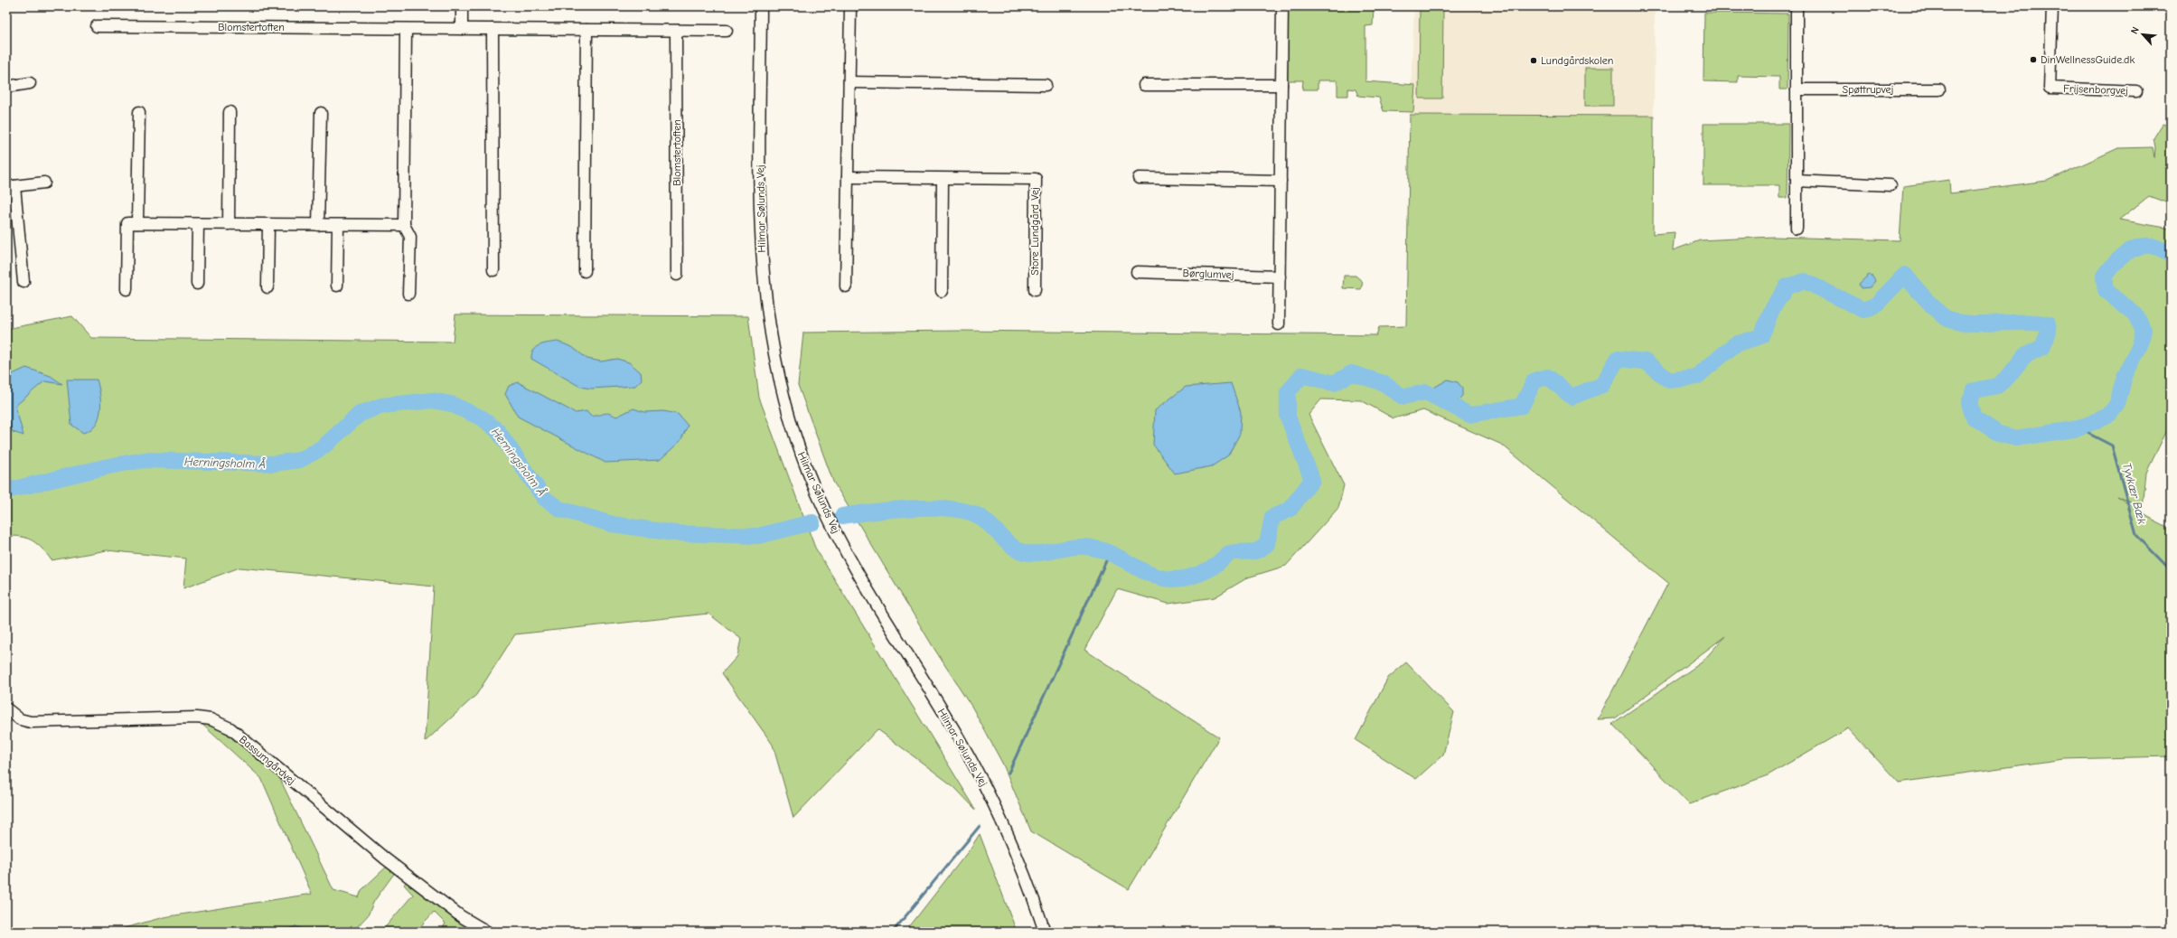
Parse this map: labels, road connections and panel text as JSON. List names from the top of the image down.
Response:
{
  "streets": {
    "street": [
      "Blomstertoften",
      "Spøttrupvej",
      "Frijsenborgvej",
      "Hilmar Sølunds Vej",
      "Store Lundgård Vej",
      "Børglumvej",
      "Bassumgårdvej"
    ]
  },
  "water": ["Herningsholm Å", "Tyvkær Bæk"],
  "places": ["DinWellnessGuide.dk", "Lundgårdskolen"],
  "north": "top left"
}
